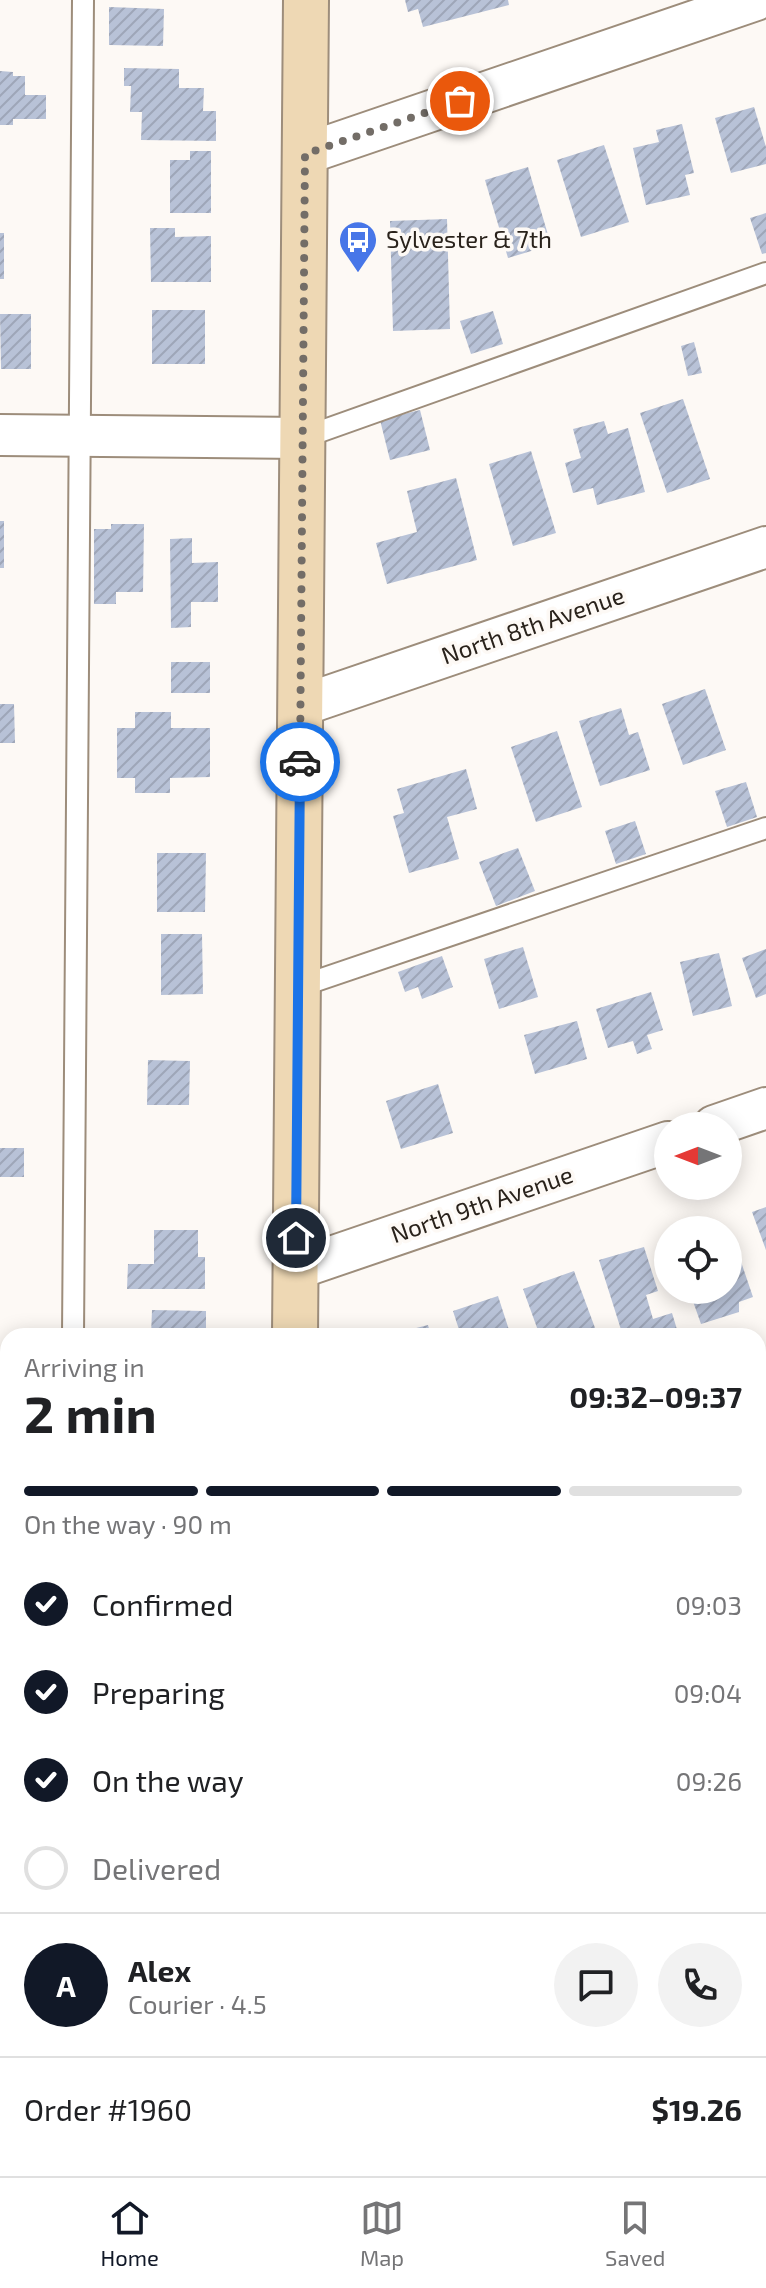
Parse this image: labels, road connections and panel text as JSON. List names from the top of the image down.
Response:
{
  "streets": {
    "street": ["North 8th Avenue", "North 9th Avenue"]
  },
  "places": {
    "bus stop": ["Sylvester & 7th"]
  },
  "north": "left",
  "page": {
    "heading": ["2 min", "Arriving in", "09:32–09:37"],
    "panel": [
      "Alex",
      "Courier · 4.5",
      "Order #1960",
      "$19.26"
    ],
    "bar": "On the way · 90 m",
    "list": [
      ["Confirmed", "09:03"],
      ["Preparing", "09:04"],
      ["On the way", "09:26"],
      "Delivered"
    ],
    "round": "A",
    "tabs": ["Home", "Map", "Saved"]
  }
}
